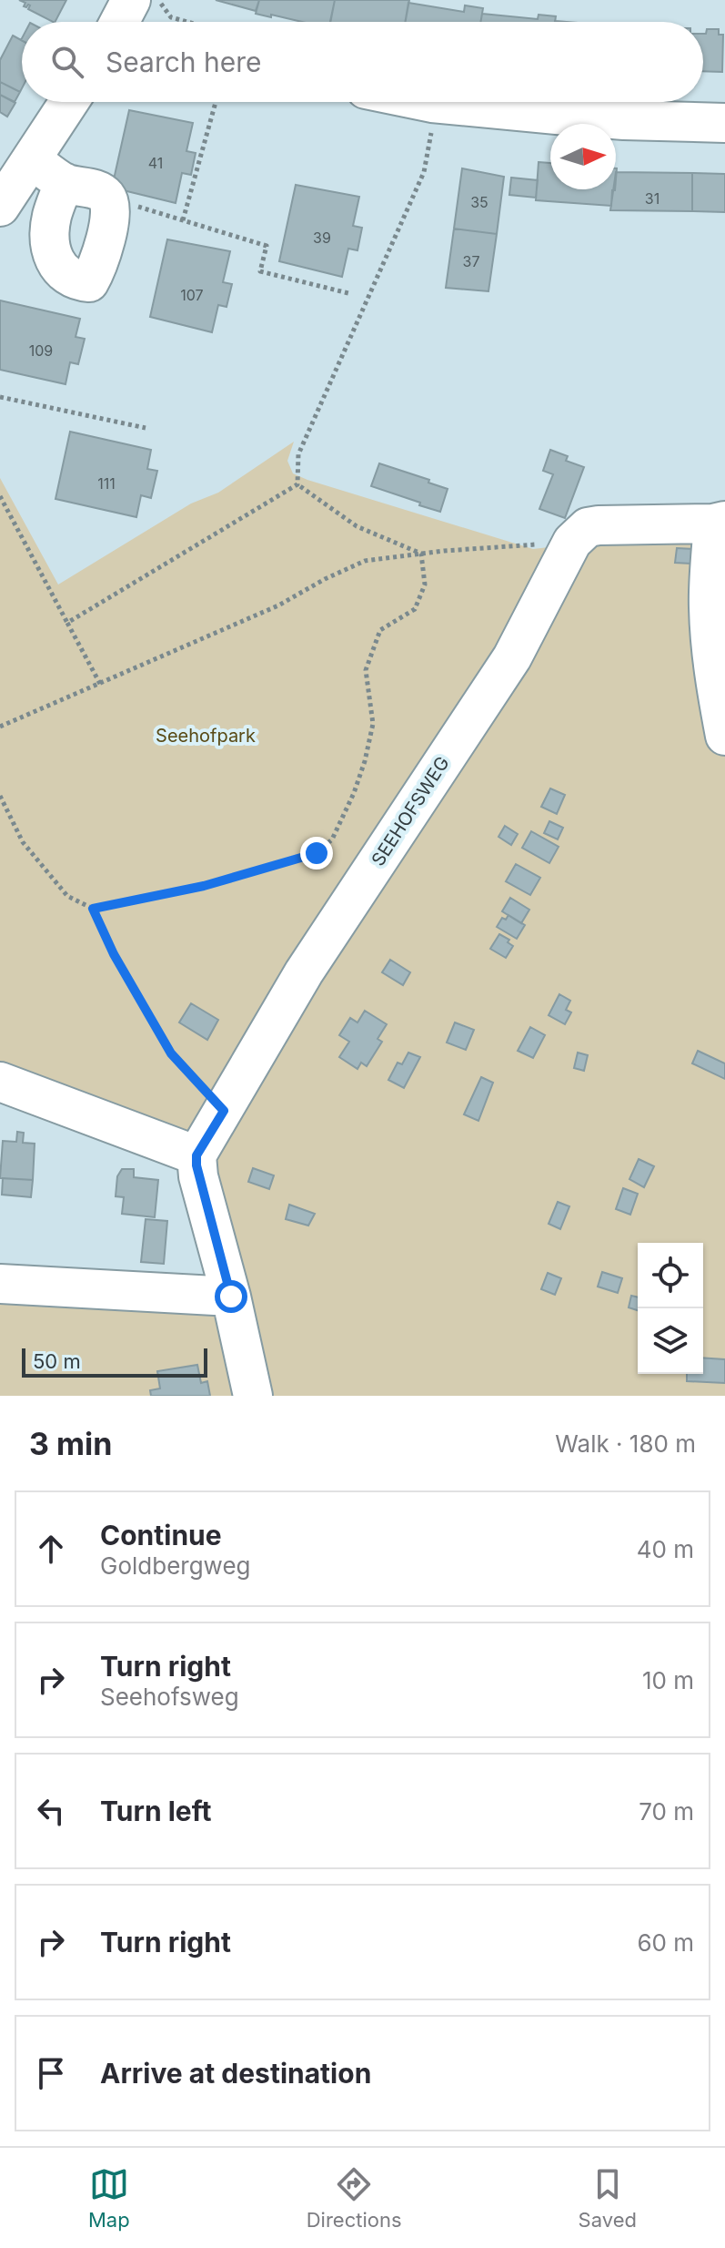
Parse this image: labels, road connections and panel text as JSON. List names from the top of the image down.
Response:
{
  "streets": {
    "street": ["SEEHOFSWEG"]
  },
  "parks": ["Seehofpark"],
  "house_numbers": [
    "41",
    "31",
    "35",
    "39",
    "37",
    "107",
    "109",
    "111"
  ],
  "scale_bar": "50 m",
  "north": "right",
  "page": {
    "search": "Search here",
    "scale": "50 m",
    "heading": ["3 min", "Walk · 180 m"],
    "list": [
      ["Continue", "Goldbergweg", "40 m"],
      ["Turn right", "Seehofsweg", "10 m"],
      ["Turn left", "70 m"],
      ["Turn right", "60 m"],
      "Arrive at destination"
    ],
    "nav": ["Map", "Directions", "Saved"]
  }
}
